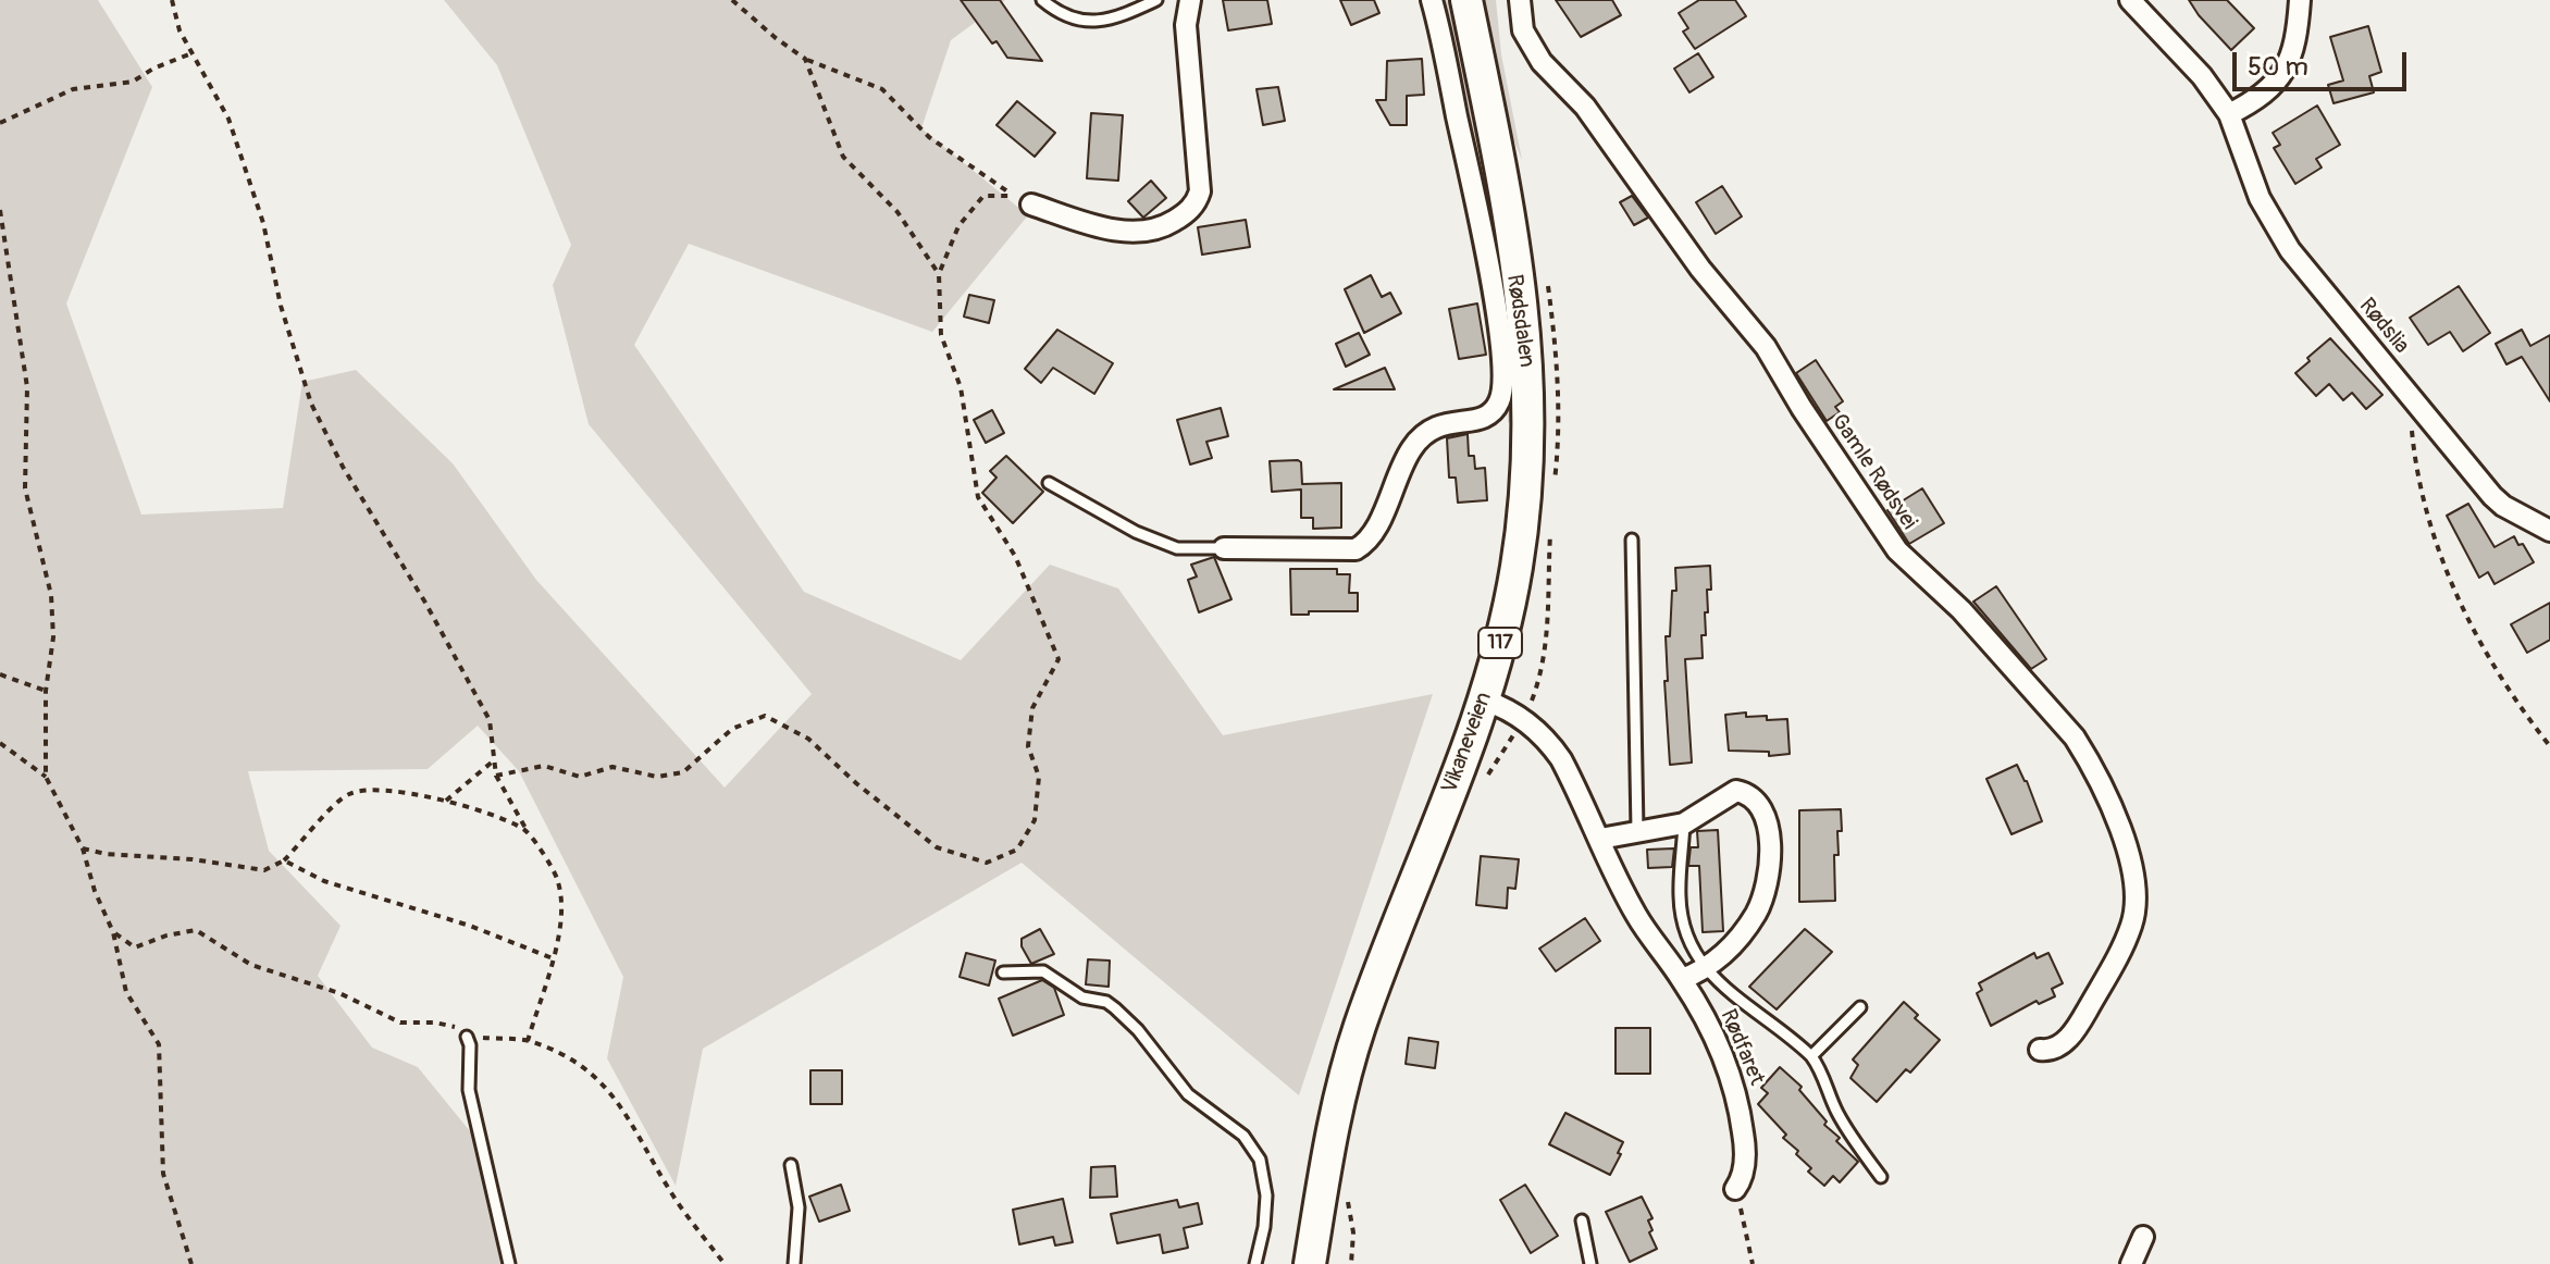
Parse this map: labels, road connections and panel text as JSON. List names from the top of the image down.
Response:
{
  "streets": {
    "main road": ["117", "Vikaneveien"],
    "street": [
      "Rødsdalen",
      "Rødslia",
      "Gamle Rødsvei",
      "Rødfaret"
    ]
  },
  "crossings": [
    ["Vikaneveien", "Rødfaret"]
  ],
  "scale_bar": "50 m"
}
